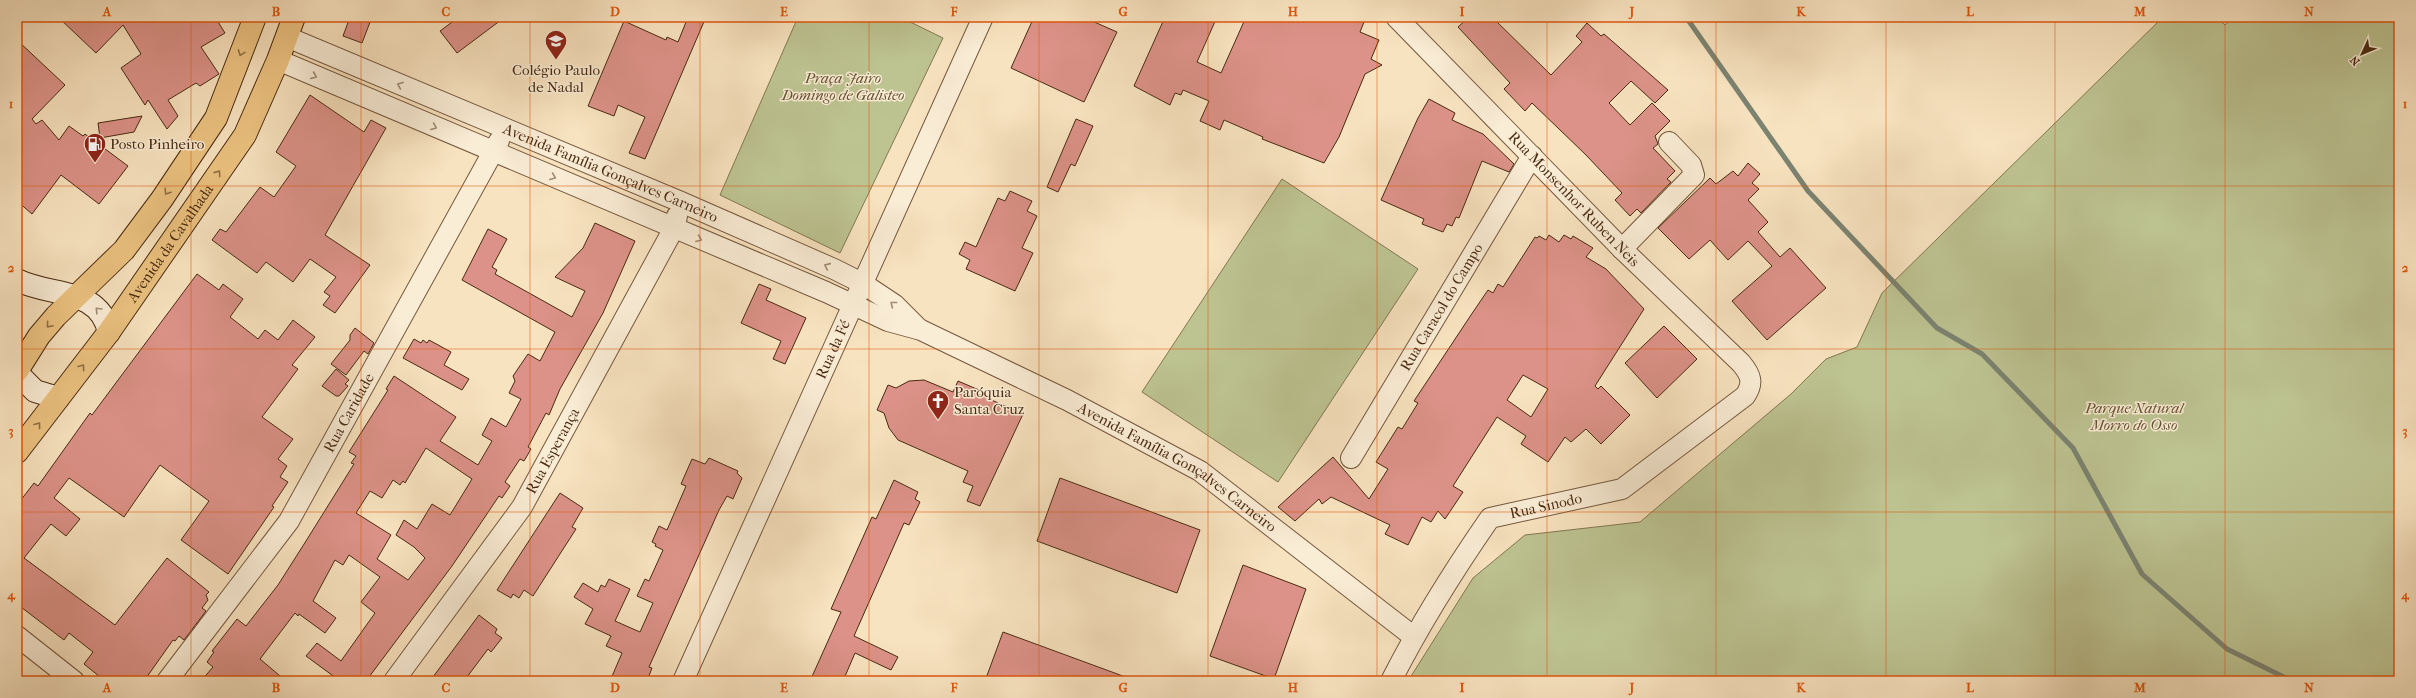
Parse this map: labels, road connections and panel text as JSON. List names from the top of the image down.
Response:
{
  "streets": {
    "main road": ["Avenida da Cavalhada"],
    "street": [
      "Avenida Família Gonçalves Carneiro",
      "Rua Monsenhor Ruben Neis",
      "Rua Caracol do Campo",
      "Rua da Fé",
      "Rua Caridade",
      "Rua Esperança",
      "Rua Sinodo"
    ]
  },
  "crossings": [
    ["Avenida Família Gonçalves Carneiro", "Avenida da Cavalhada"],
    ["Avenida Família Gonçalves Carneiro", "Rua da Fé"],
    ["Avenida Família Gonçalves Carneiro", "Rua Caridade"],
    ["Avenida Família Gonçalves Carneiro", "Rua Esperança"],
    ["Avenida Família Gonçalves Carneiro", "Rua Sinodo"],
    ["Rua Monsenhor Ruben Neis", "Rua Caracol do Campo"],
    ["Rua Monsenhor Ruben Neis", "Rua Sinodo"]
  ],
  "parks": ["Praça Jairo Domingo de Galisteo", "Parque Natural Morro do Osso"],
  "places": {
    "school or university": ["Colégio Paulo de Nadal"],
    "fuel station": ["Posto Pinheiro"],
    "church": ["Paróquia Santa Cruz"]
  },
  "north": "bottom left",
  "grid": {
    "columns": [
      "A",
      "B",
      "C",
      "D",
      "E",
      "F",
      "G",
      "H",
      "I",
      "J",
      "K",
      "L",
      "M",
      "N"
    ],
    "rows": [
      "1",
      "2",
      "3",
      "4"
    ]
  }
}
